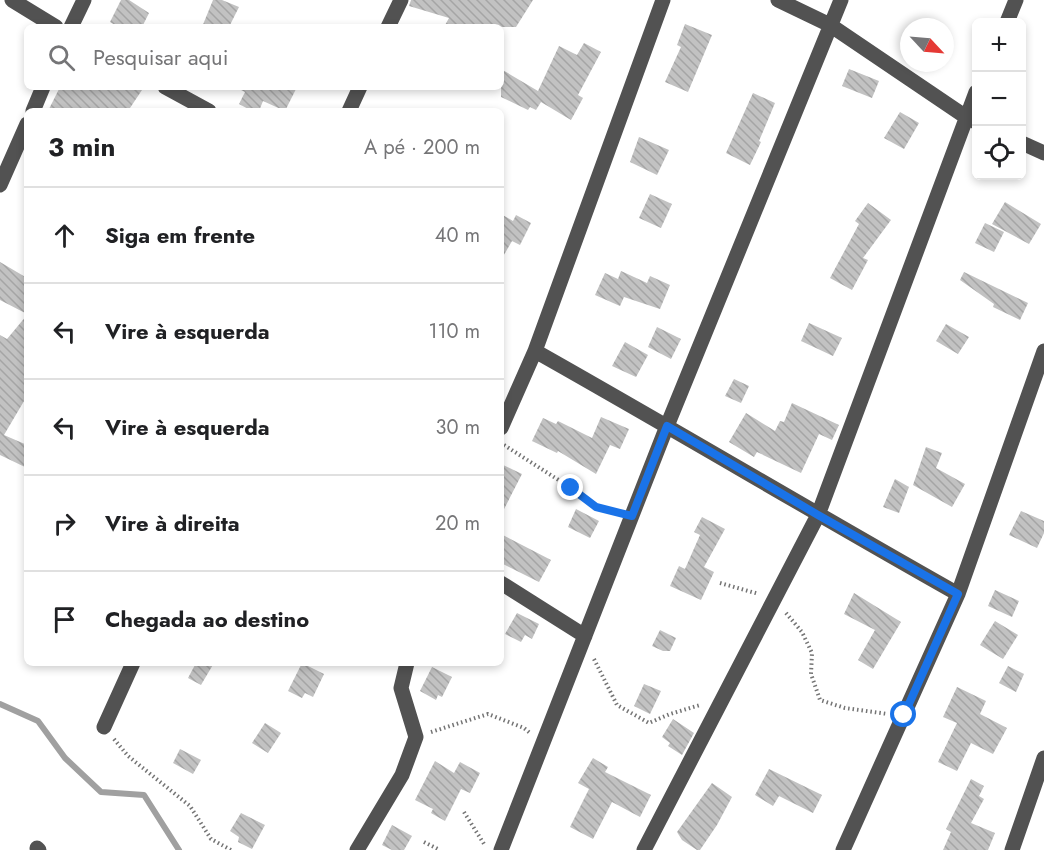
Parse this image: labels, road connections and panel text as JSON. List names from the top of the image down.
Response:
{
  "north": "bottom right",
  "page": {
    "map_buttons": ["+", "−"],
    "search": "Pesquisar aqui",
    "heading": ["3 min", "A pé · 200 m"],
    "list": [
      ["Siga em frente", "40 m"],
      ["Vire à esquerda", "110 m"],
      ["Vire à esquerda", "30 m"],
      ["Vire à direita", "20 m"],
      "Chegada ao destino"
    ]
  }
}
